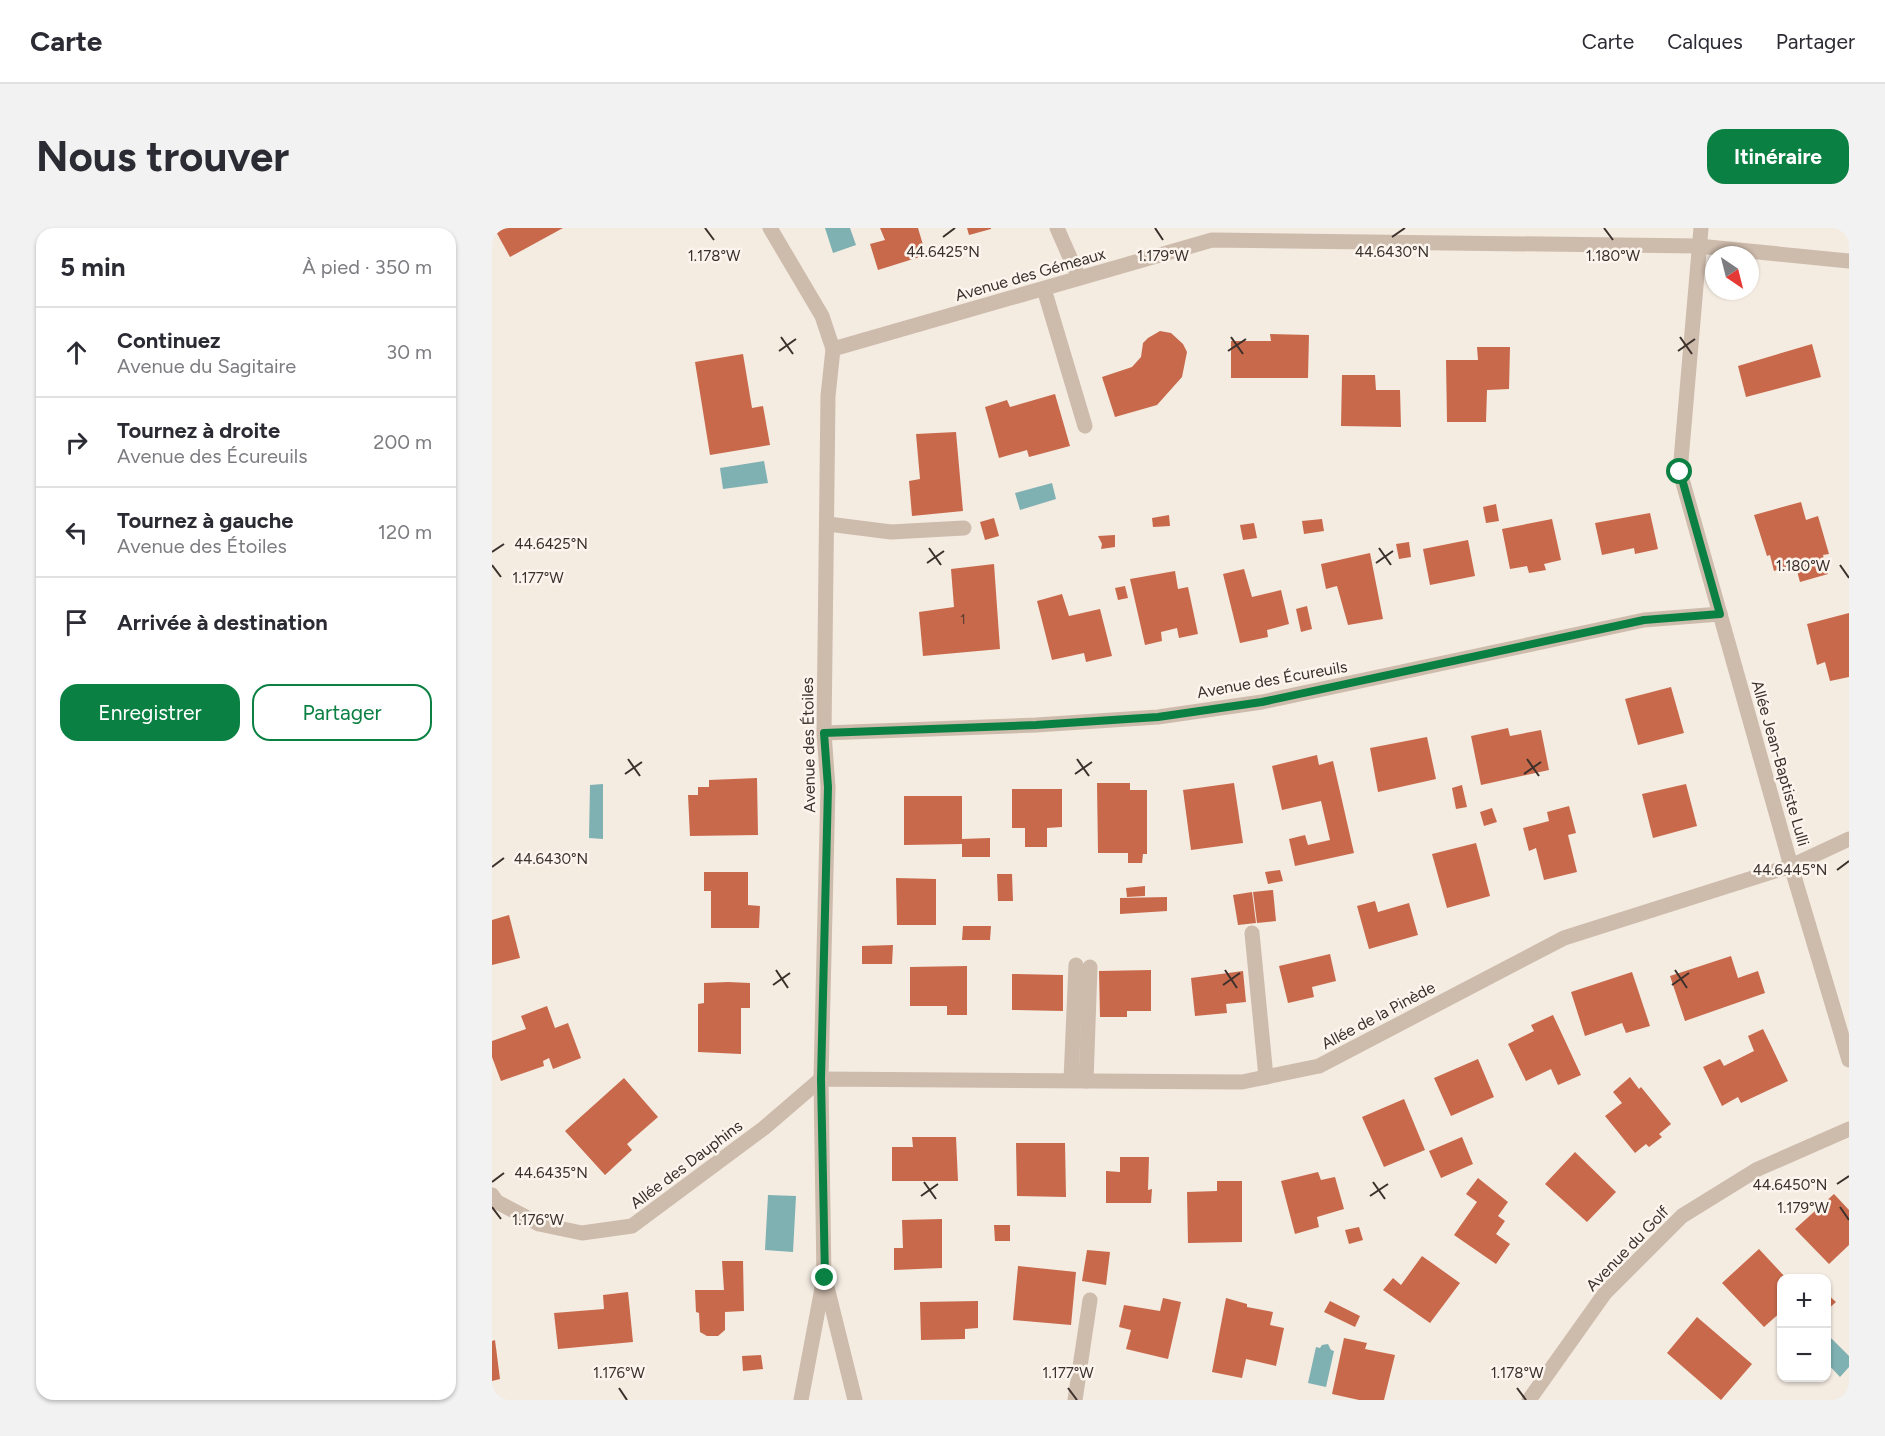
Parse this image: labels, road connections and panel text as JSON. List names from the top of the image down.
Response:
{
  "streets": {
    "street": [
      "Avenue des Gémeaux",
      "Avenue des Écureuils",
      "Avenue des Étoiles",
      "Allée Jean-Baptiste Lulli",
      "Allée de la Pinède",
      "Allée des Dauphins",
      "Avenue du Golf"
    ]
  },
  "crossings": [
    ["Avenue des Gémeaux", "Avenue des Étoiles"],
    ["Avenue des Gémeaux", "Allée Jean-Baptiste Lulli"],
    ["Avenue des Écureuils", "Avenue des Étoiles"],
    ["Avenue des Écureuils", "Allée Jean-Baptiste Lulli"],
    ["Avenue des Étoiles", "Allée de la Pinède"],
    ["Avenue des Étoiles", "Allée des Dauphins"],
    ["Allée Jean-Baptiste Lulli", "Allée de la Pinède"],
    ["Allée de la Pinède", "Allée des Dauphins"]
  ],
  "house_numbers": ["1"],
  "north": "bottom right",
  "page": {
    "header": "Carte",
    "nav": ["Carte", "Calques", "Partager"],
    "buttons": [
      "Itinéraire",
      ["Enregistrer", "Partager"]
    ],
    "title": "Nous trouver",
    "heading": ["5 min", "À pied · 350 m"],
    "list": [
      ["Continuez", "Avenue du Sagitaire", "30 m"],
      ["Tournez à droite", "Avenue des Écureuils", "200 m"],
      ["Tournez à gauche", "Avenue des Étoiles", "120 m"],
      "Arrivée à destination"
    ],
    "map_buttons": ["+", "−"]
  },
  "coordinates": [
    "44.6425°N",
    "44.6430°N",
    "1.178°W",
    "1.180°W",
    "1.179°W",
    "1.177°W",
    "44.6445°N",
    "44.6435°N",
    "44.6450°N",
    "1.176°W"
  ]
}
